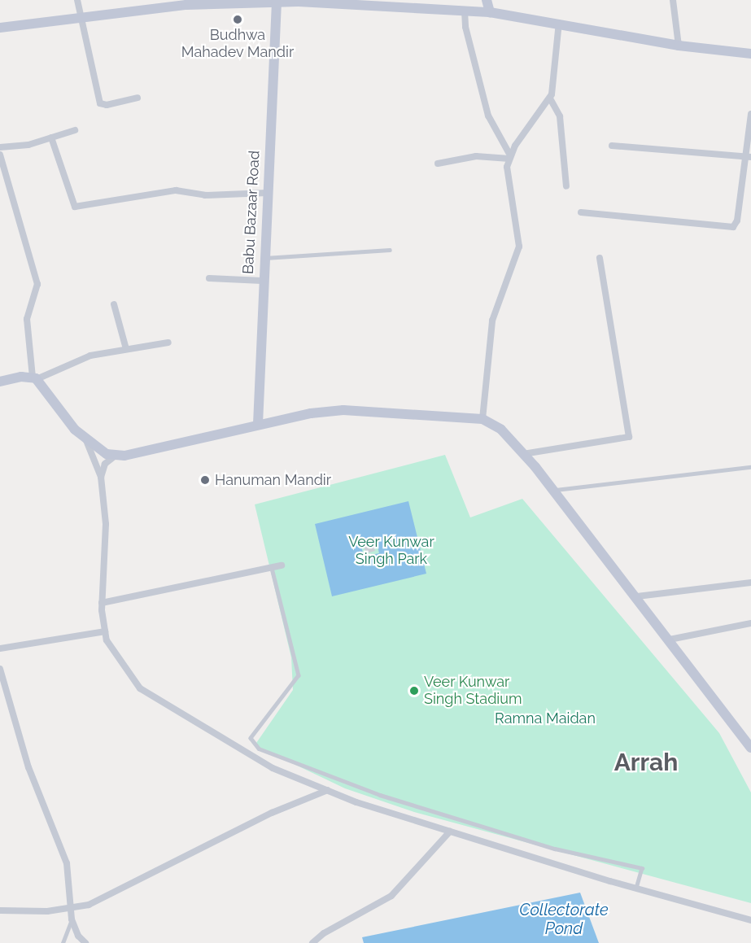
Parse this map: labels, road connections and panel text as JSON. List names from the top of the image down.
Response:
{
  "streets": {
    "street": ["Babu Bazaar Road"]
  },
  "districts": ["Arrah"],
  "water": ["Collectorate Pond"],
  "parks": ["Veer Kunwar Singh Park", "Ramna Maidan"],
  "places": ["Budhwa Mahadev Mandir", "Hanuman Mandir", "Veer Kunwar Singh Stadium"]
}
